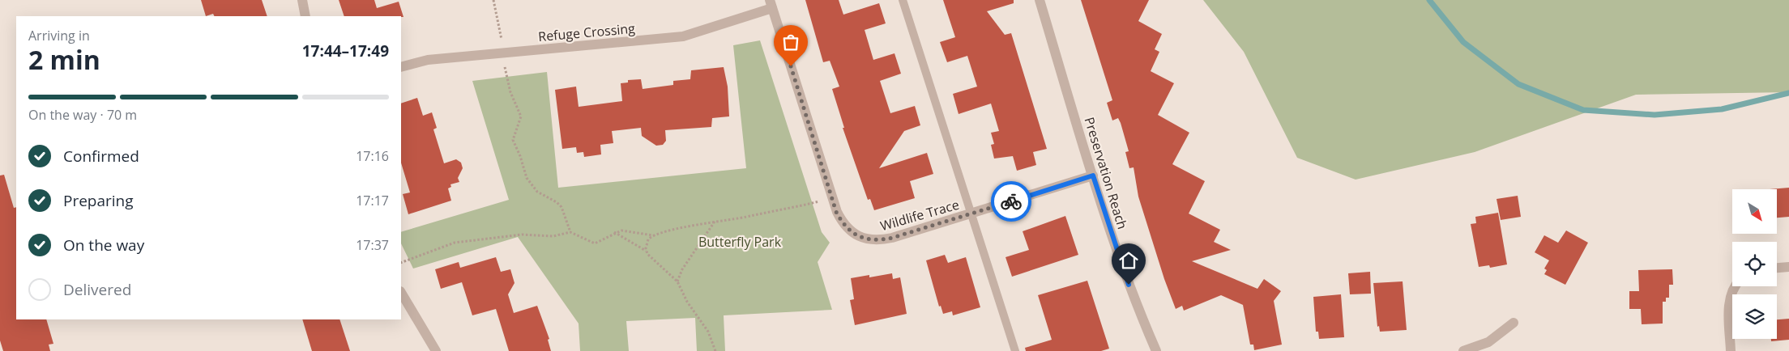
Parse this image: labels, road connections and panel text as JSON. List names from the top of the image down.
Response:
{
  "streets": {
    "street": ["Refuge Crossing", "Preservation Reach", "Wildlife Trace"]
  },
  "crossings": [
    ["Refuge Crossing", "Wildlife Trace"],
    ["Preservation Reach", "Wildlife Trace"]
  ],
  "parks": ["Butterfly Park"],
  "north": "bottom right",
  "page": {
    "heading": ["2 min", "Arriving in", "17:44–17:49"],
    "bar": "On the way · 70 m",
    "list": [
      ["Confirmed", "17:16"],
      ["Preparing", "17:17"],
      ["On the way", "17:37"],
      "Delivered"
    ]
  }
}
